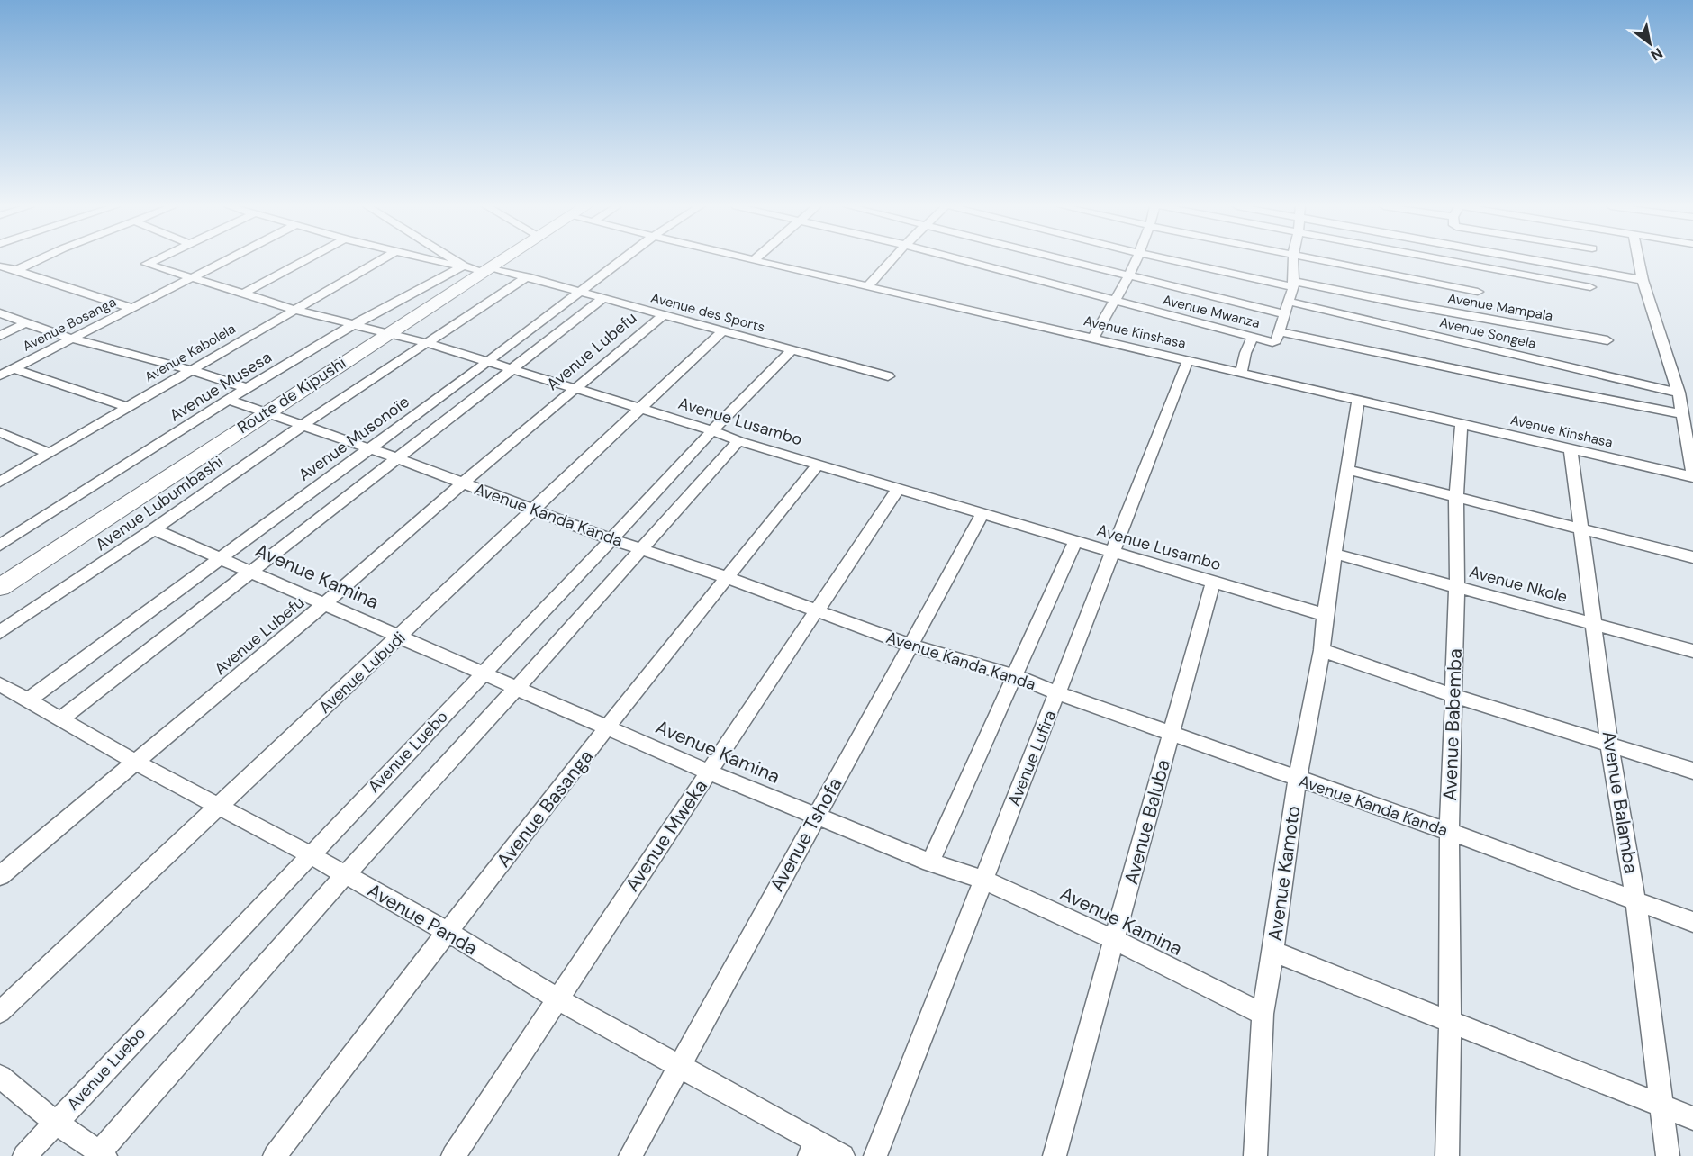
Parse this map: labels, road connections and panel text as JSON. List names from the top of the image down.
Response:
{
  "streets": {
    "highway": ["Route de Kipushi"],
    "street": [
      "Avenue Mampala",
      "Avenue Mwanza",
      "Avenue des Sports",
      "Avenue Bosanga",
      "Avenue Kinshasa",
      "Avenue Songela",
      "Avenue Lubefu",
      "Avenue Kabolela",
      "Avenue Musesa",
      "Avenue Lusambo",
      "Avenue Musonoïe",
      "Avenue Lubumbashi",
      "Avenue Kanda Kanda",
      "Avenue Kamina",
      "Avenue Nkole",
      "Avenue Lubudi",
      "Avenue Babemba",
      "Avenue Luebo",
      "Avenue Lufira",
      "Avenue Balamba",
      "Avenue Basanga",
      "Avenue Baluba",
      "Avenue Tshofa",
      "Avenue Mweka",
      "Avenue Kamoto",
      "Avenue Panda"
    ]
  },
  "crossings": [
    ["Avenue des Sports", "Avenue Lubefu"],
    ["Avenue des Sports", "Avenue Musesa"],
    ["Avenue des Sports", "Route de Kipushi"],
    ["Avenue des Sports", "Avenue Musonoïe"],
    ["Avenue des Sports", "Avenue Lubumbashi"],
    ["Avenue des Sports", "Avenue Lubudi"],
    ["Avenue des Sports", "Avenue Luebo"],
    ["Avenue Bosanga", "Avenue Lusambo"],
    ["Avenue Kinshasa", "Avenue Babemba"],
    ["Avenue Kinshasa", "Avenue Lufira"],
    ["Avenue Kinshasa", "Avenue Balamba"],
    ["Avenue Kinshasa", "Avenue Kamoto"],
    ["Avenue Lubefu", "Avenue Lusambo"],
    ["Avenue Lubefu", "Avenue Kanda Kanda"],
    ["Avenue Lubefu", "Avenue Kamina"],
    ["Avenue Lubefu", "Avenue Panda"],
    ["Avenue Kabolela", "Avenue Lusambo"],
    ["Avenue Musesa", "Avenue Lusambo"],
    ["Avenue Musesa", "Avenue Kanda Kanda"],
    ["Route de Kipushi", "Avenue Lusambo"],
    ["Route de Kipushi", "Avenue Kanda Kanda"],
    ["Avenue Lusambo", "Avenue Musonoïe"],
    ["Avenue Lusambo", "Avenue Lubumbashi"],
    ["Avenue Lusambo", "Avenue Lubudi"],
    ["Avenue Lusambo", "Avenue Luebo"],
    ["Avenue Lusambo", "Avenue Lufira"],
    ["Avenue Lusambo", "Avenue Basanga"],
    ["Avenue Lusambo", "Avenue Baluba"],
    ["Avenue Lusambo", "Avenue Tshofa"],
    ["Avenue Lusambo", "Avenue Mweka"],
    ["Avenue Lusambo", "Avenue Kamoto"],
    ["Avenue Musonoïe", "Avenue Kanda Kanda"],
    ["Avenue Musonoïe", "Avenue Kamina"],
    ["Avenue Musonoïe", "Avenue Panda"],
    ["Avenue Lubumbashi", "Avenue Kanda Kanda"],
    ["Avenue Lubumbashi", "Avenue Kamina"],
    ["Avenue Kanda Kanda", "Avenue Lubudi"],
    ["Avenue Kanda Kanda", "Avenue Babemba"],
    ["Avenue Kanda Kanda", "Avenue Luebo"],
    ["Avenue Kanda Kanda", "Avenue Lufira"],
    ["Avenue Kanda Kanda", "Avenue Balamba"],
    ["Avenue Kanda Kanda", "Avenue Basanga"],
    ["Avenue Kanda Kanda", "Avenue Baluba"],
    ["Avenue Kanda Kanda", "Avenue Tshofa"],
    ["Avenue Kanda Kanda", "Avenue Mweka"],
    ["Avenue Kanda Kanda", "Avenue Kamoto"],
    ["Avenue Kamina", "Avenue Lubudi"],
    ["Avenue Kamina", "Avenue Luebo"],
    ["Avenue Kamina", "Avenue Lufira"],
    ["Avenue Kamina", "Avenue Basanga"],
    ["Avenue Kamina", "Avenue Baluba"],
    ["Avenue Kamina", "Avenue Tshofa"],
    ["Avenue Kamina", "Avenue Mweka"],
    ["Avenue Kamina", "Avenue Kamoto"],
    ["Avenue Nkole", "Avenue Babemba"],
    ["Avenue Nkole", "Avenue Balamba"],
    ["Avenue Nkole", "Avenue Kamoto"],
    ["Avenue Lubudi", "Avenue Panda"],
    ["Avenue Luebo", "Avenue Panda"],
    ["Avenue Basanga", "Avenue Panda"],
    ["Avenue Tshofa", "Avenue Panda"],
    ["Avenue Mweka", "Avenue Panda"]
  ],
  "north": "bottom right"
}
